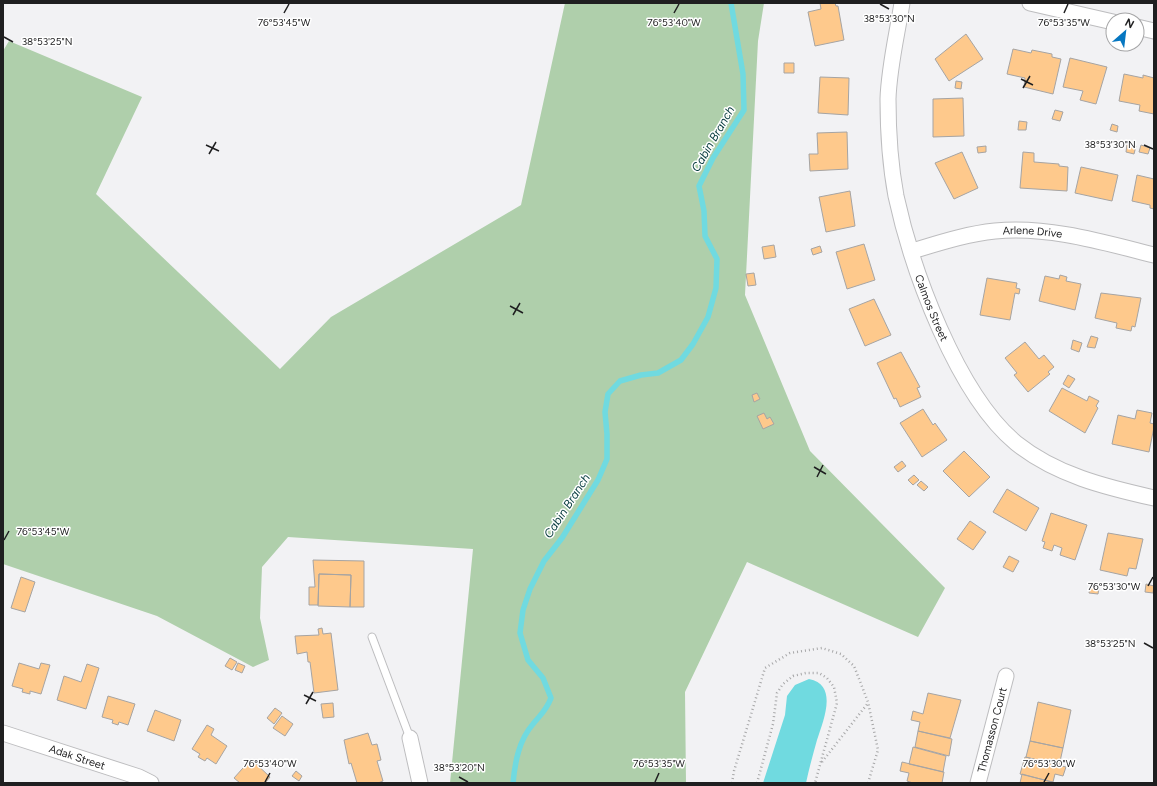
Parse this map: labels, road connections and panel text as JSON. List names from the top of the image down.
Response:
{
  "streets": {
    "street": [
      "Arlene Drive",
      "Calmos Street",
      "Thomasson Court",
      "Adak Street"
    ]
  },
  "crossings": [
    ["Arlene Drive", "Calmos Street"]
  ],
  "water": ["Cabin Branch"],
  "north": "top right",
  "coordinates": [
    "38°53'30\"N",
    "76°53'45\"W",
    "76°53'40\"W",
    "76°53'35\"W",
    "38°53'25\"N",
    "76°53'30\"W",
    "38°53'20\"N"
  ]
}
